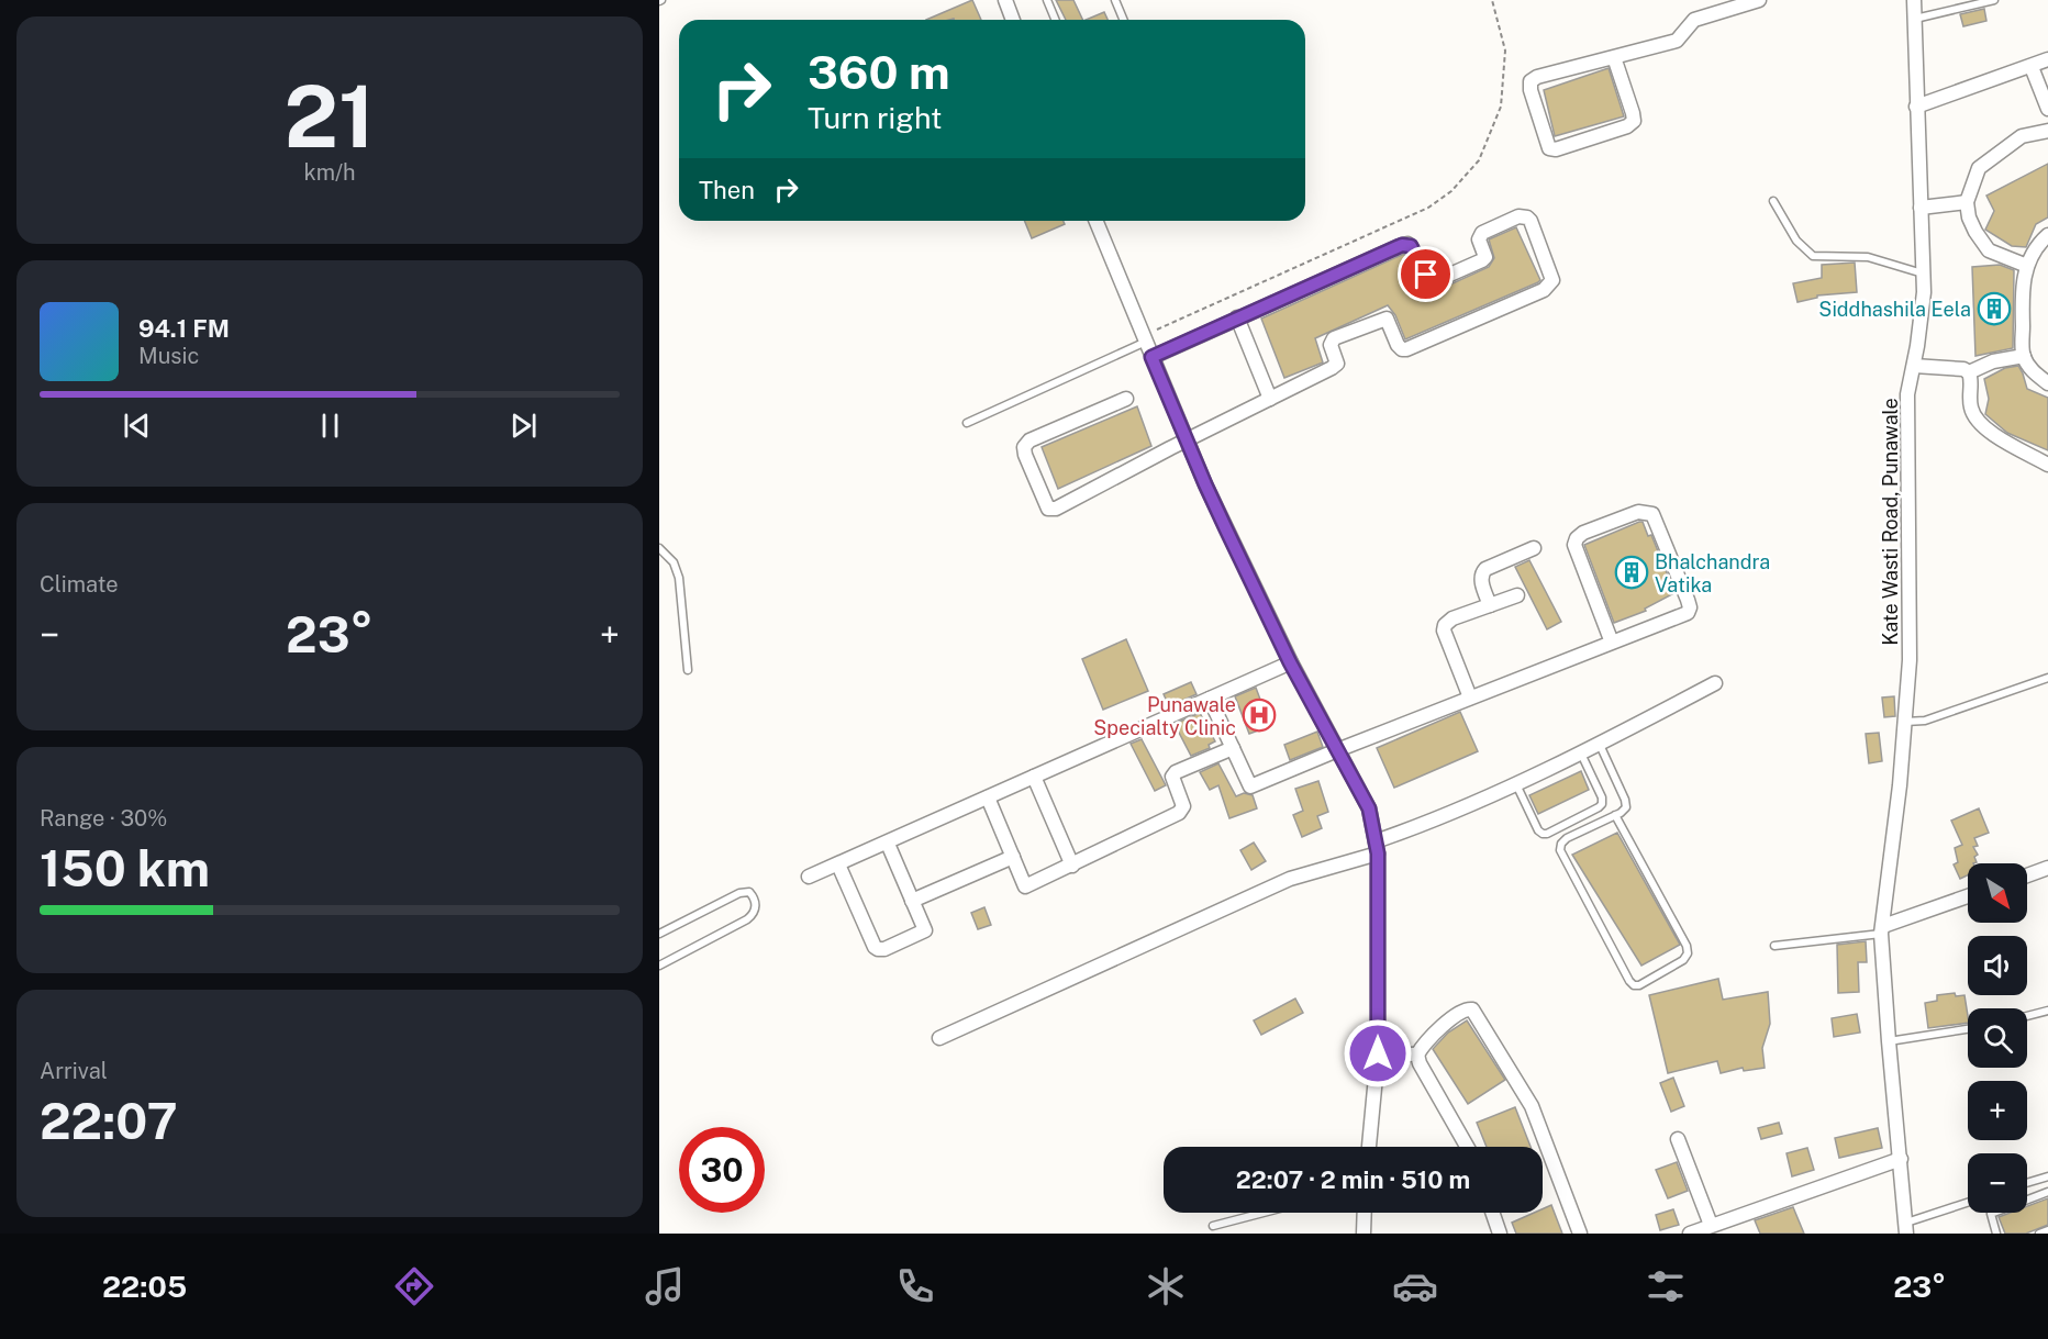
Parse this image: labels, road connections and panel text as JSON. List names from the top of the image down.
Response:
{
  "streets": {
    "street": ["Kate Wasti Road, Punawale"]
  },
  "places": {
    "building": ["Siddhashila Eela", "Bhalchandra Vatika"],
    "hospital": ["Punawale Specialty Clinic"]
  },
  "north": "bottom right",
  "page": {
    "tile": [
      ["21", "km/h"],
      "Climate",
      ["Range · 30%", "150 km"],
      ["Arrival", "22:07"]
    ],
    "turn": ["360 m", "Turn right"],
    "then": "Then",
    "song": ["94.1 FM", "Music"],
    "heat": ["−", "23°", "+"],
    "map_buttons": ["+", "−"],
    "limit": "30",
    "trip": "22:07 · 2 min · 510 m",
    "tabs": ["22:05", "23°"]
  }
}
